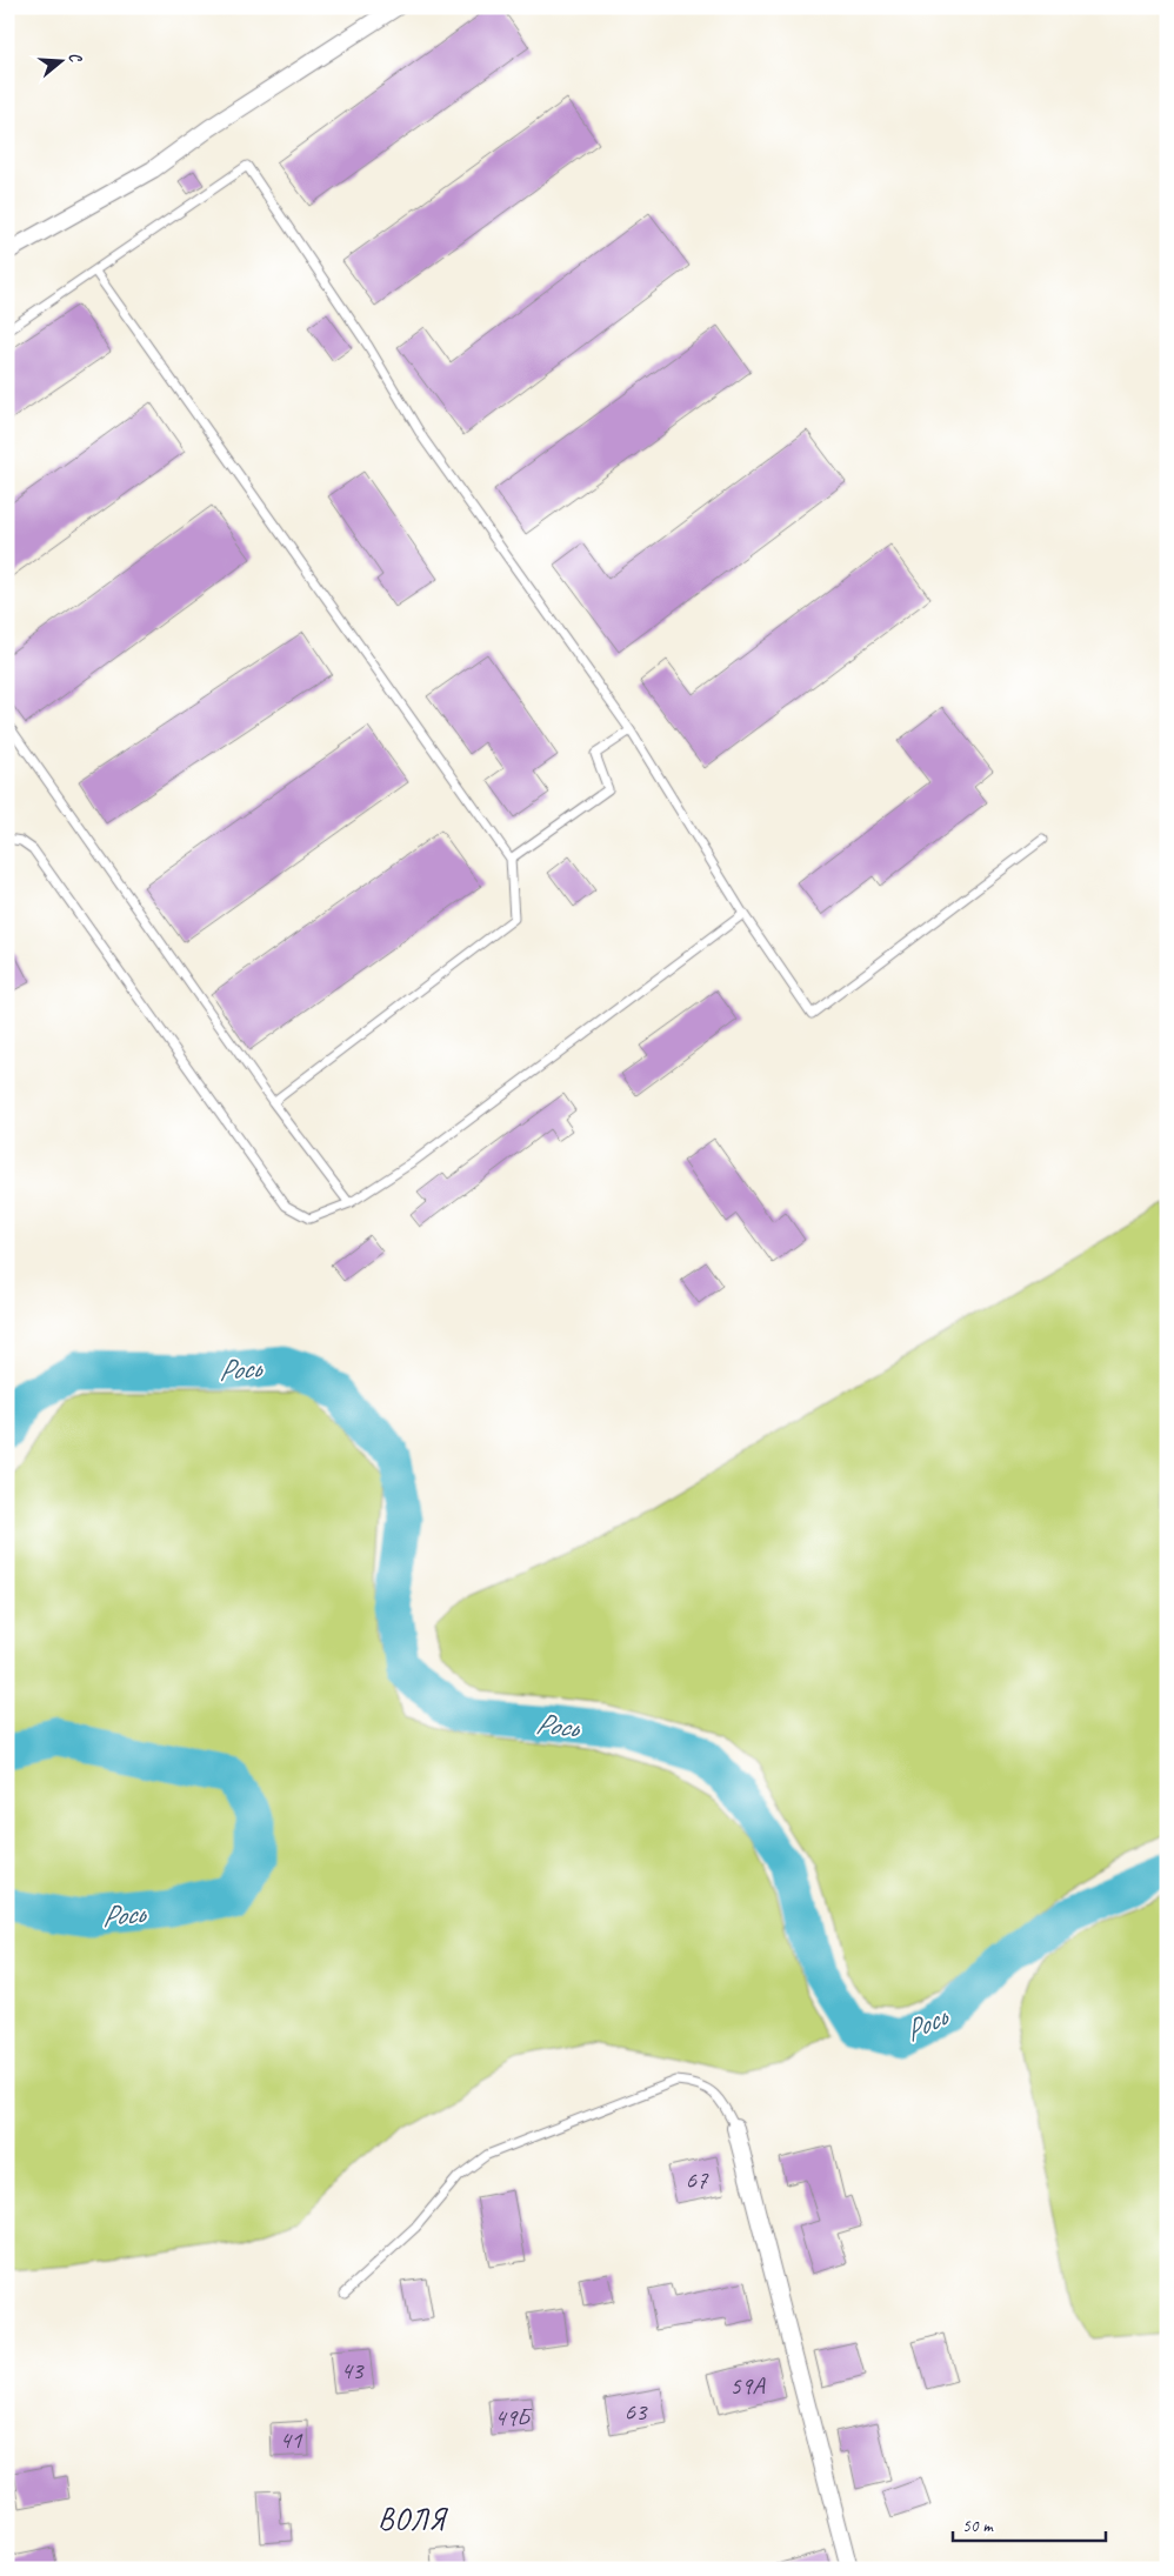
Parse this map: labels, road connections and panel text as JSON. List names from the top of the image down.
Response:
{
  "districts": ["ВОЛЯ"],
  "water": ["Рось"],
  "house_numbers": [
    "67",
    "43",
    "59А",
    "63",
    "49Б",
    "41"
  ],
  "scale_bar": "50 m",
  "north": "right"
}
